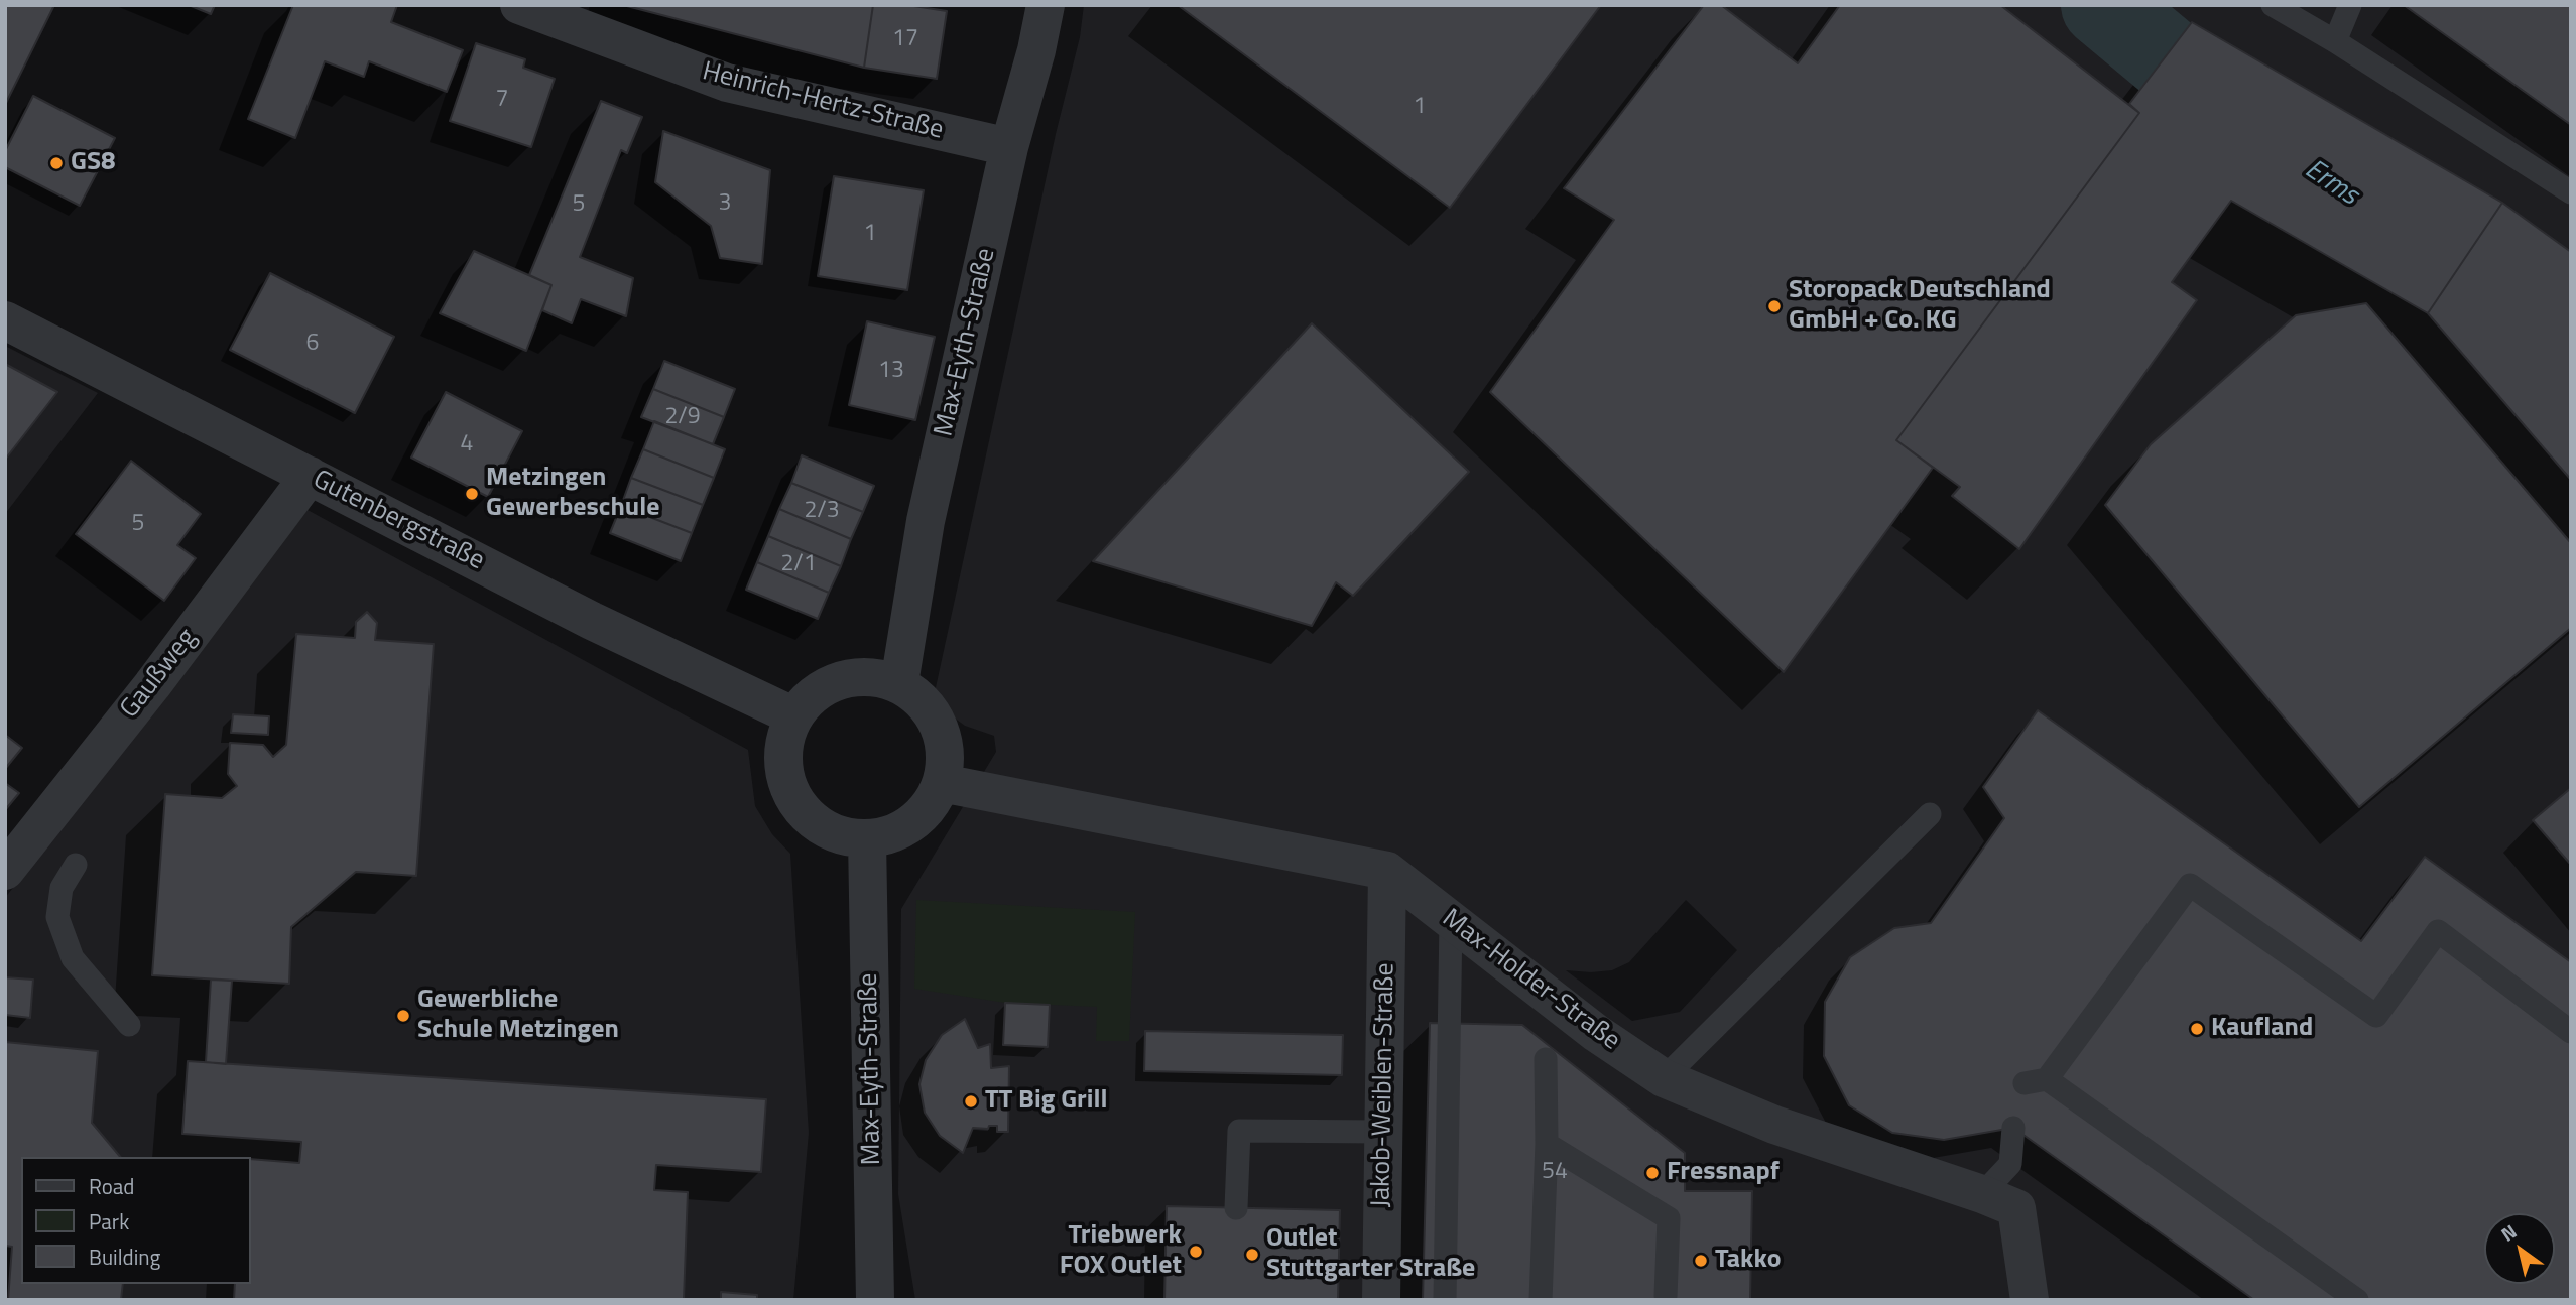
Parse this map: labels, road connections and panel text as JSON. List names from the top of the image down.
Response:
{
  "streets": {
    "street": [
      "Heinrich-Hertz-Straße",
      "Max-Eyth-Straße",
      "Gutenbergstraße",
      "Gaußweg",
      "Max-Holder-Straße",
      "Jakob-Weiblen-Straße"
    ]
  },
  "crossings": [
    ["Heinrich-Hertz-Straße", "Max-Eyth-Straße"],
    ["Max-Eyth-Straße", "Gutenbergstraße"],
    ["Max-Eyth-Straße", "Max-Holder-Straße"],
    ["Gutenbergstraße", "Gaußweg"],
    ["Gutenbergstraße", "Max-Holder-Straße"],
    ["Max-Holder-Straße", "Jakob-Weiblen-Straße"]
  ],
  "water": ["Erms"],
  "places": [
    "GS8",
    "Storopack Deutschland GmbH + Co. KG",
    "Metzingen Gewerbeschule",
    "Gewerbliche Schule Metzingen",
    "Kaufland",
    "TT Big Grill",
    "Fressnapf",
    "Triebwerk FOX Outlet",
    "Outlet Stuttgarter Straße",
    "Takko"
  ],
  "house_numbers": [
    "17",
    "7",
    "1",
    "3",
    "5",
    "1",
    "6",
    "13",
    "2/9",
    "4",
    "2/3",
    "5",
    "2/1",
    "54"
  ],
  "legend": ["Road", "Park", "Building"],
  "north": "top left"
}
